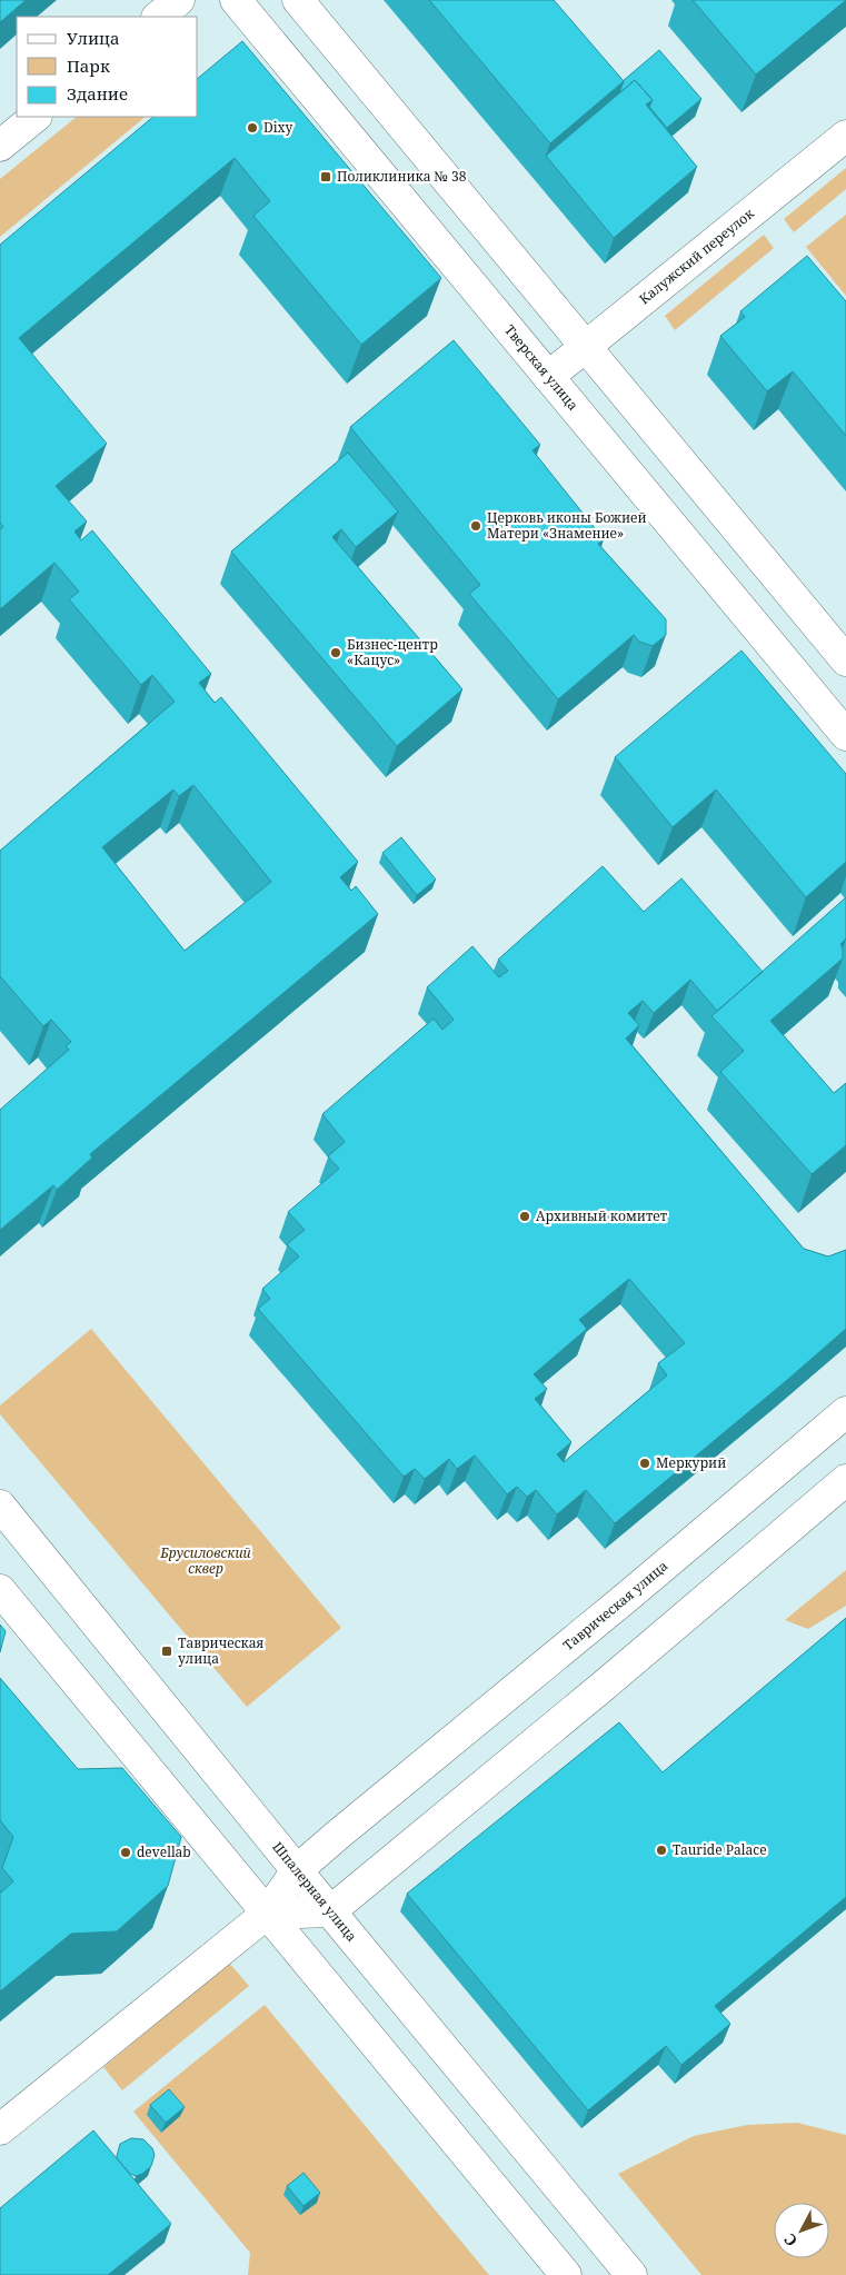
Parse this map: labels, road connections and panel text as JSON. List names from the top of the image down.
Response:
{
  "streets": {
    "street": [
      "Калужский переулок",
      "Тверская улица",
      "Таврическая улица",
      "Шпалерная улица"
    ]
  },
  "crossings": [
    ["Калужский переулок", "Тверская улица"],
    ["Таврическая улица", "Шпалерная улица"]
  ],
  "parks": ["Брусиловский сквер"],
  "places": {
    "other": [
      "Dixy",
      "Церковь иконы Божией Матери «Знамение»",
      "Бизнес-центр «Кацус»",
      "Архивный комитет",
      "Меркурий",
      "Tauride Palace",
      "devellab"
    ],
    "transit": ["Поликлиника № 38", "Таврическая улица"]
  },
  "legend": ["Улица", "Парк", "Здание"],
  "north": "bottom left"
}
